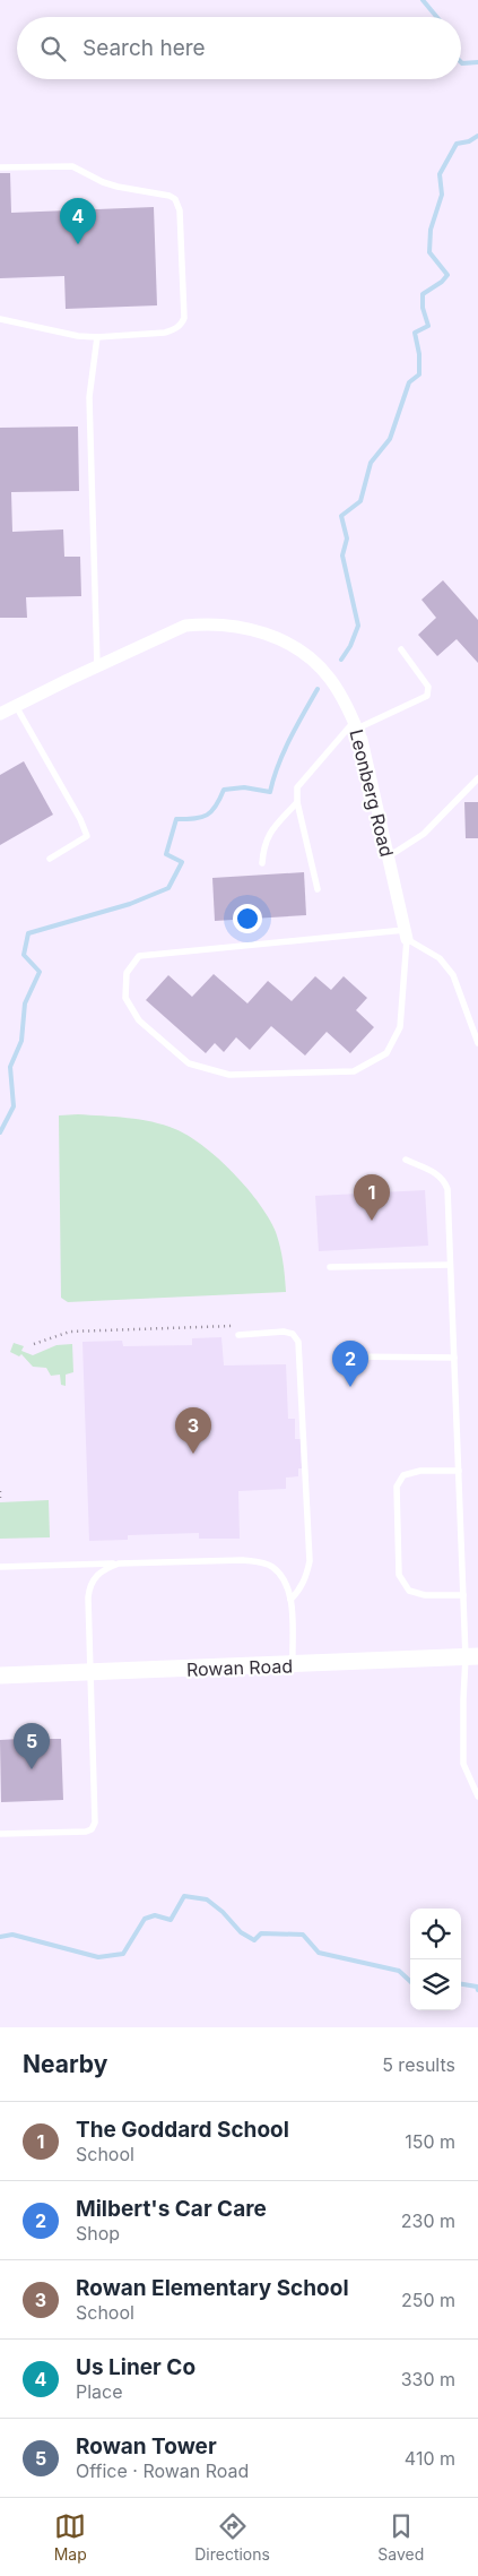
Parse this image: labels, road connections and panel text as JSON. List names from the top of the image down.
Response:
{
  "streets": {
    "street": ["Leonberg Road", "Rowan Road"]
  },
  "page": {
    "search": "Search here",
    "pins": [
      "4",
      "1",
      "2",
      "3",
      "5"
    ],
    "heading": ["Nearby", "5 results"],
    "list": [
      {
        "mark": "1",
        "name": "The Goddard School",
        "note": "School",
        "value": "150 m"
      },
      {
        "mark": "2",
        "name": "Milbert's Car Care",
        "note": "Shop",
        "value": "230 m"
      },
      {
        "mark": "3",
        "name": "Rowan Elementary School",
        "note": "School",
        "value": "250 m"
      },
      {
        "mark": "4",
        "name": "Us Liner Co",
        "note": "Place",
        "value": "330 m"
      },
      {
        "mark": "5",
        "name": "Rowan Tower",
        "note": "Office · Rowan Road",
        "value": "410 m"
      }
    ],
    "nav": ["Map", "Directions", "Saved"]
  }
}
